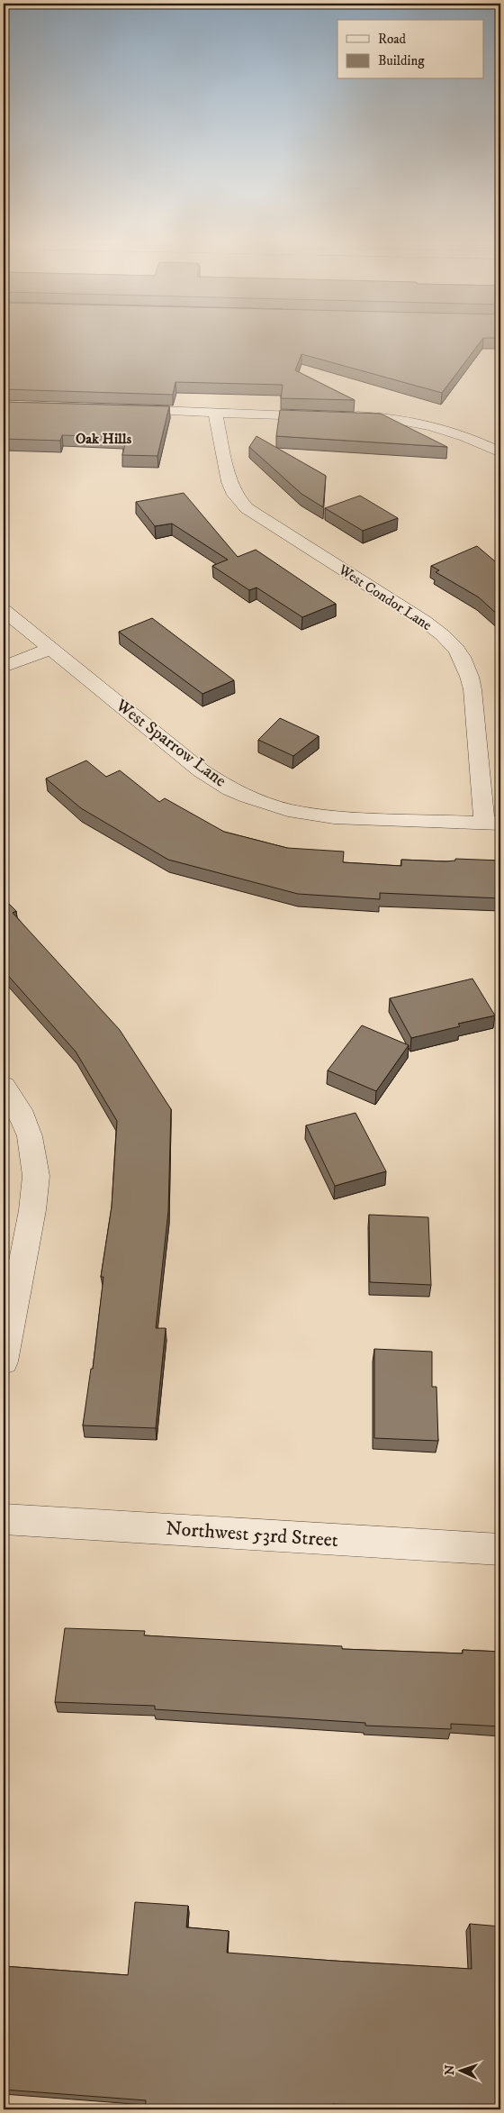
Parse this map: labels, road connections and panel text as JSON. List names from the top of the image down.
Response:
{
  "streets": {
    "street": ["West Condor Lane", "West Sparrow Lane", "Northwest 53rd Street"]
  },
  "crossings": [
    ["West Condor Lane", "West Sparrow Lane"]
  ],
  "districts": ["Oak Hills"],
  "legend": ["Road", "Building"],
  "north": "left"
}
